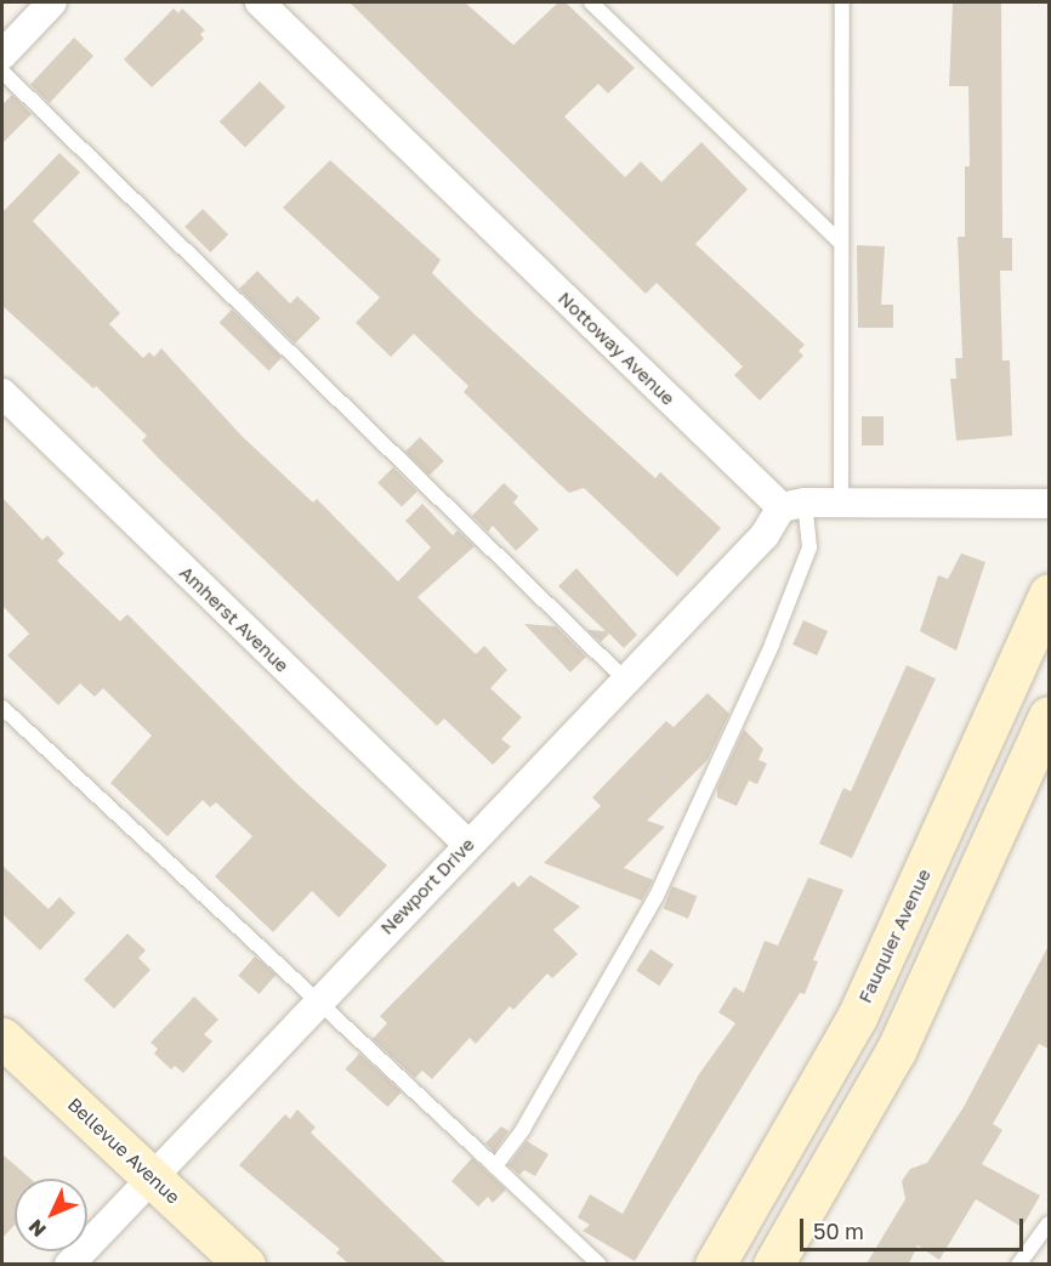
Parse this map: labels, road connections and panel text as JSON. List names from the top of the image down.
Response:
{
  "streets": {
    "street": [
      "Nottoway Avenue",
      "Amherst Avenue",
      "Newport Drive",
      "Fauquier Avenue",
      "Bellevue Avenue"
    ]
  },
  "crossings": [
    ["Nottoway Avenue", "Newport Drive"],
    ["Amherst Avenue", "Newport Drive"],
    ["Newport Drive", "Bellevue Avenue"]
  ],
  "scale_bar": "50 m",
  "north": "bottom left"
}
